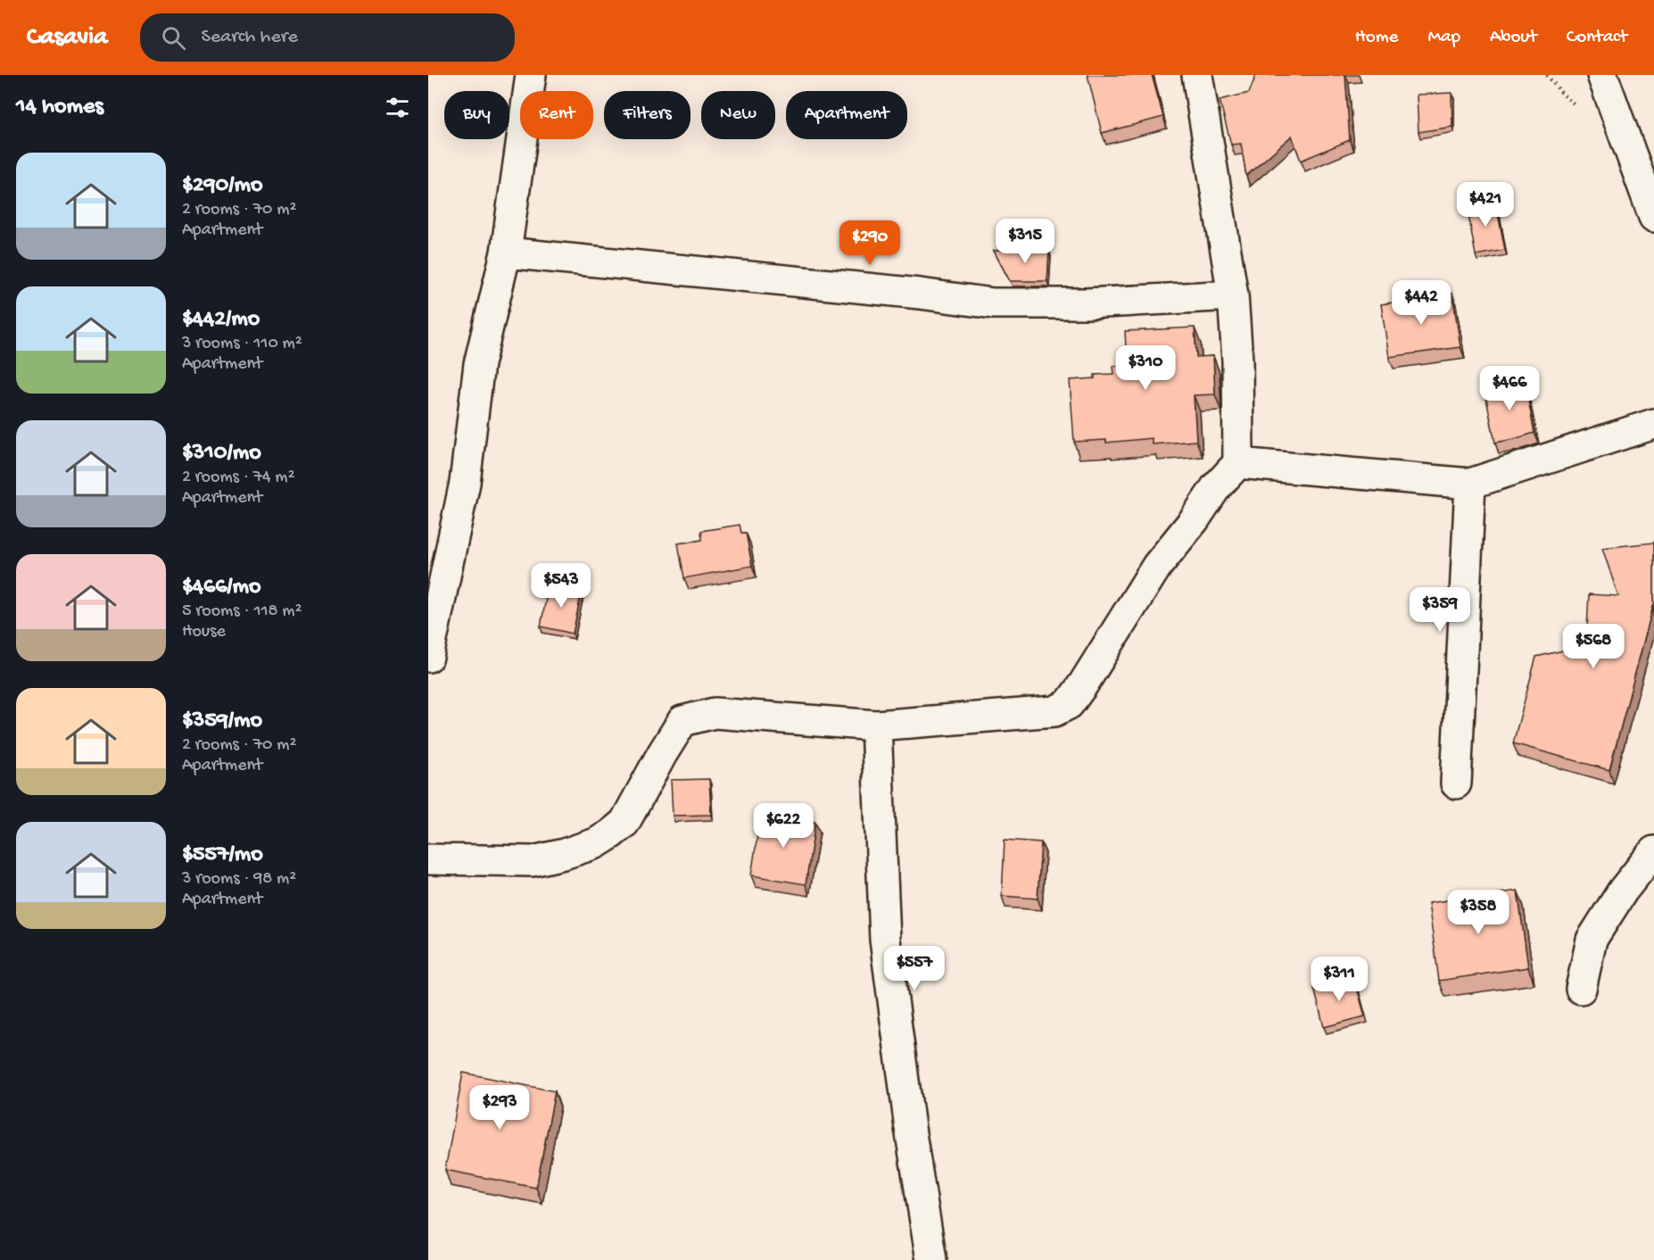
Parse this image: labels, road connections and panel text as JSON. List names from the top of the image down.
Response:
{
  "page": {
    "header": "Casavia",
    "search": "Search here",
    "nav": [
      "Home",
      "Map",
      "About",
      "Contact"
    ],
    "heading": "14 homes",
    "chip": [
      "Buy",
      "Rent",
      "Filters",
      "New",
      "Apartment"
    ],
    "list": [
      {
        "name": "$290/mo",
        "note": "2 rooms · 70 m² · Apartment"
      },
      {
        "name": "$442/mo",
        "note": "3 rooms · 110 m² · Apartment"
      },
      {
        "name": "$310/mo",
        "note": "2 rooms · 74 m² · Apartment"
      },
      {
        "name": "$466/mo",
        "note": "5 rooms · 118 m² · House"
      },
      {
        "name": "$359/mo",
        "note": "2 rooms · 70 m² · Apartment"
      },
      {
        "name": "$557/mo",
        "note": "3 rooms · 98 m² · Apartment"
      }
    ],
    "price": [
      "$421",
      "$315",
      "$290",
      "$442",
      "$310",
      "$466",
      "$543",
      "$359",
      "$568",
      "$622",
      "$358",
      "$557",
      "$311",
      "$293"
    ]
  }
}
